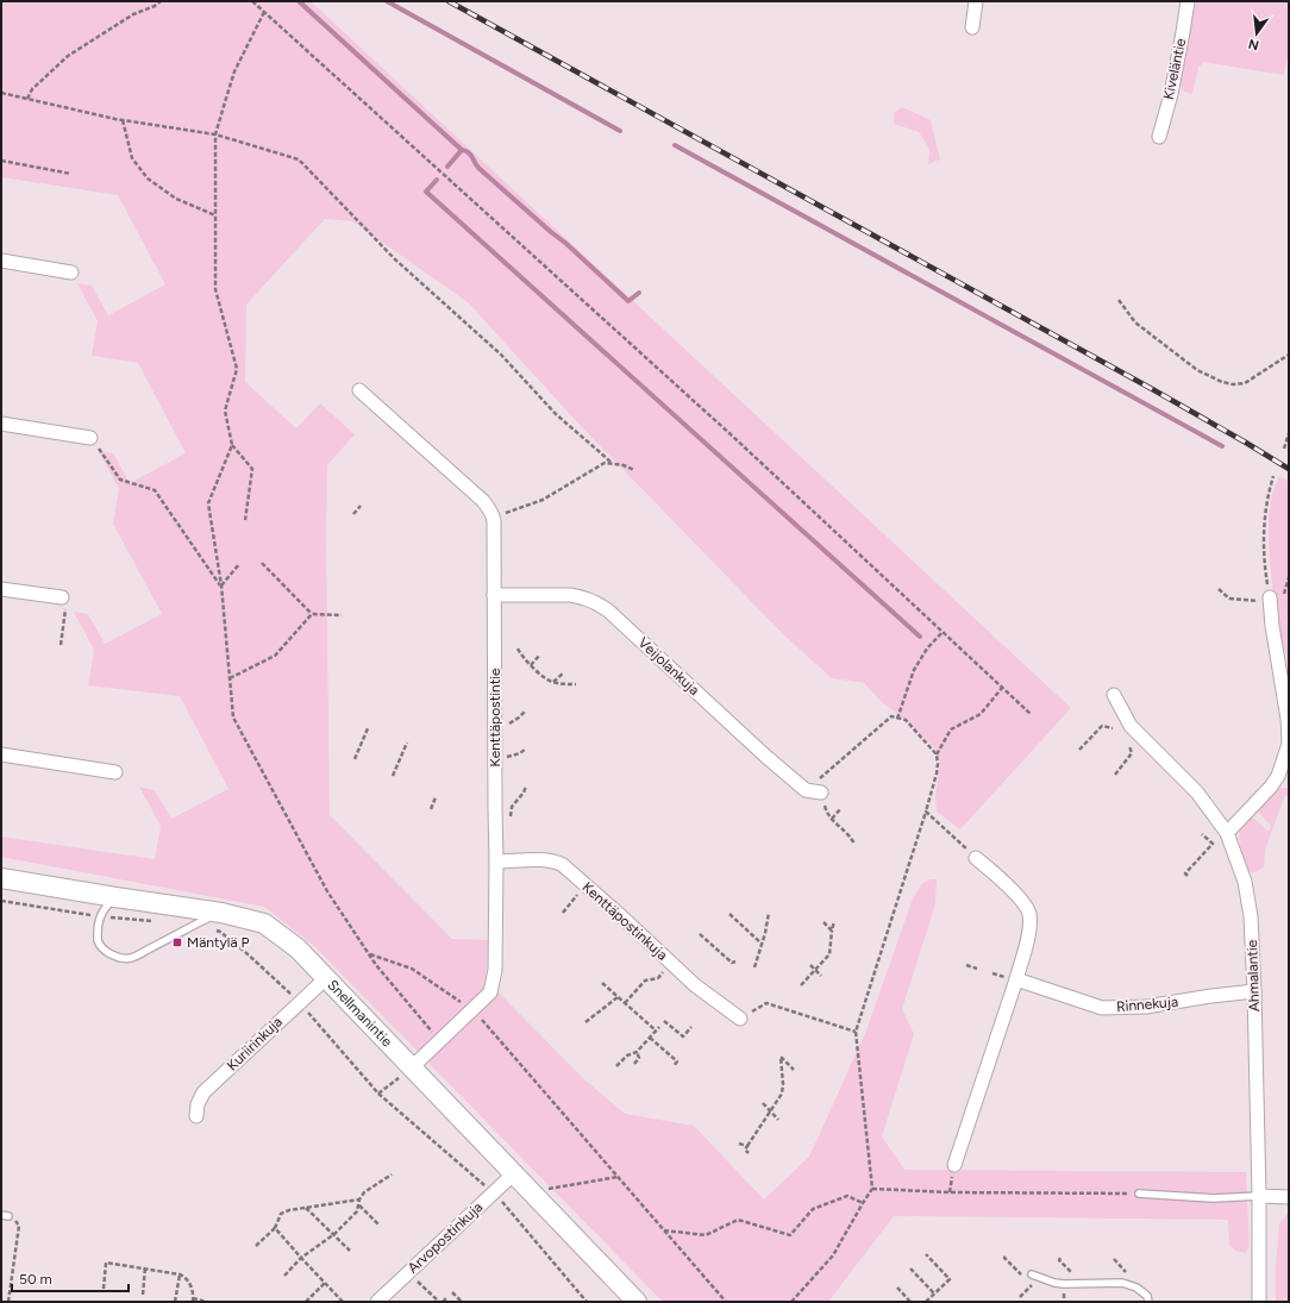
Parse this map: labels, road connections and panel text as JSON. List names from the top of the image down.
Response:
{
  "streets": {
    "street": [
      "Kiveläntie",
      "Veijolankuja",
      "Kenttäpostintie",
      "Kenttäpostinkuja",
      "Ahmalantie",
      "Rinnekuja",
      "Snellmanintie",
      "Kuriirinkuja",
      "Arvopostinkuja"
    ]
  },
  "crossings": [
    ["Veijolankuja", "Kenttäpostintie"],
    ["Kenttäpostintie", "Kenttäpostinkuja"],
    ["Kenttäpostintie", "Snellmanintie"],
    ["Ahmalantie", "Rinnekuja"],
    ["Snellmanintie", "Kuriirinkuja"],
    ["Snellmanintie", "Arvopostinkuja"]
  ],
  "places": {
    "transit": ["Mäntylä P"]
  },
  "scale_bar": "50 m",
  "north": "bottom"
}
